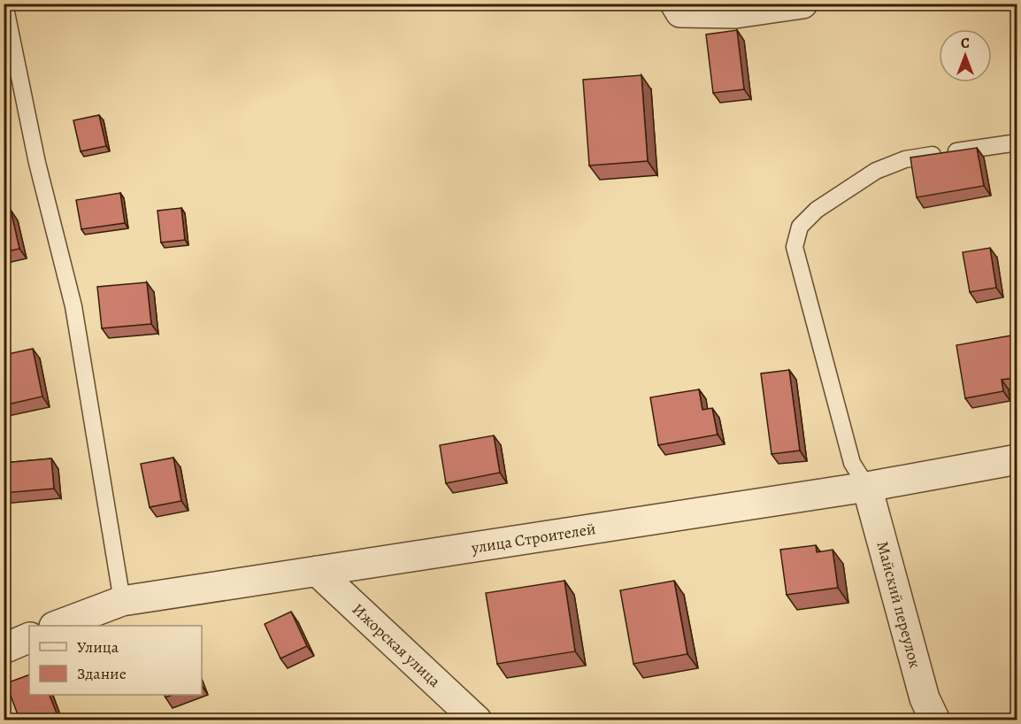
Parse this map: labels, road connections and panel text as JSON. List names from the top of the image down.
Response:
{
  "streets": {
    "street": ["улица Строителей", "Майский переулок", "Ижорская улица"]
  },
  "crossings": [
    ["улица Строителей", "Майский переулок"],
    ["улица Строителей", "Ижорская улица"]
  ],
  "legend": ["Улица", "Здание"],
  "north": "top"
}
